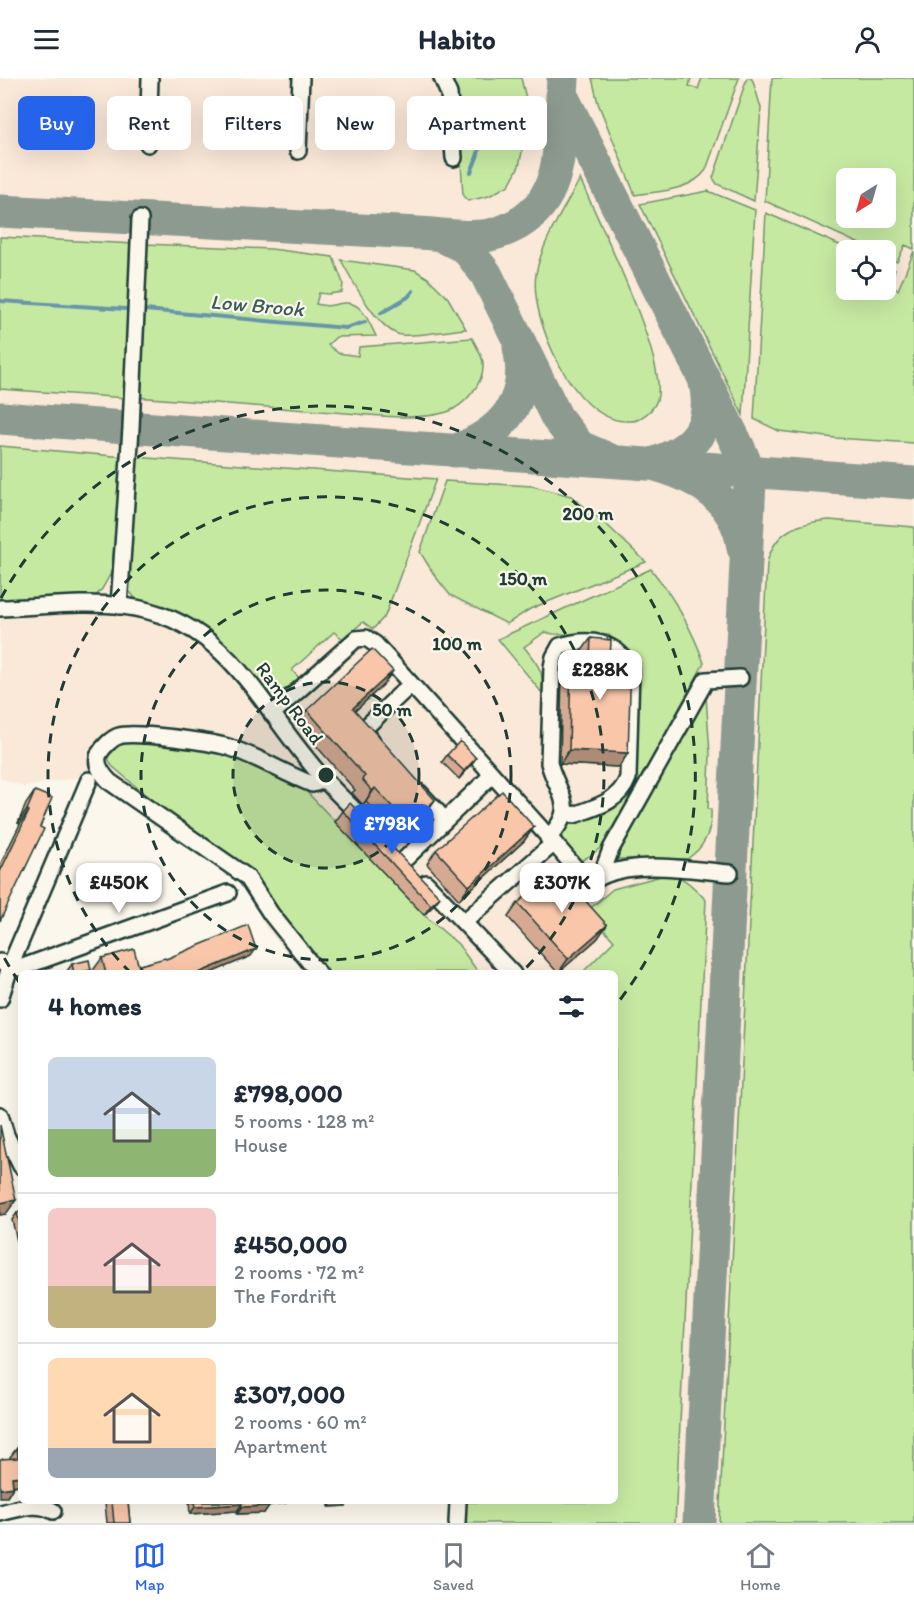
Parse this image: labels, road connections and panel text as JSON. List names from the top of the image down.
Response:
{
  "streets": {
    "street": ["Ramp Road"]
  },
  "water": ["Low Brook"],
  "north": "bottom left",
  "page": {
    "header": "Habito",
    "chip": [
      "Buy",
      "Rent",
      "Filters",
      "New",
      "Apartment"
    ],
    "price": [
      "£288K",
      "£798K",
      "£450K",
      "£307K"
    ],
    "heading": "4 homes",
    "list": [
      {
        "name": "£798,000",
        "note": "5 rooms · 128 m² · House"
      },
      {
        "name": "£450,000",
        "note": "2 rooms · 72 m² · The Fordrift"
      },
      {
        "name": "£307,000",
        "note": "2 rooms · 60 m² · Apartment"
      }
    ],
    "tabs": ["Map", "Saved", "Home"]
  },
  "rings": [
    "200 m",
    "150 m",
    "100 m",
    "50 m"
  ]
}
